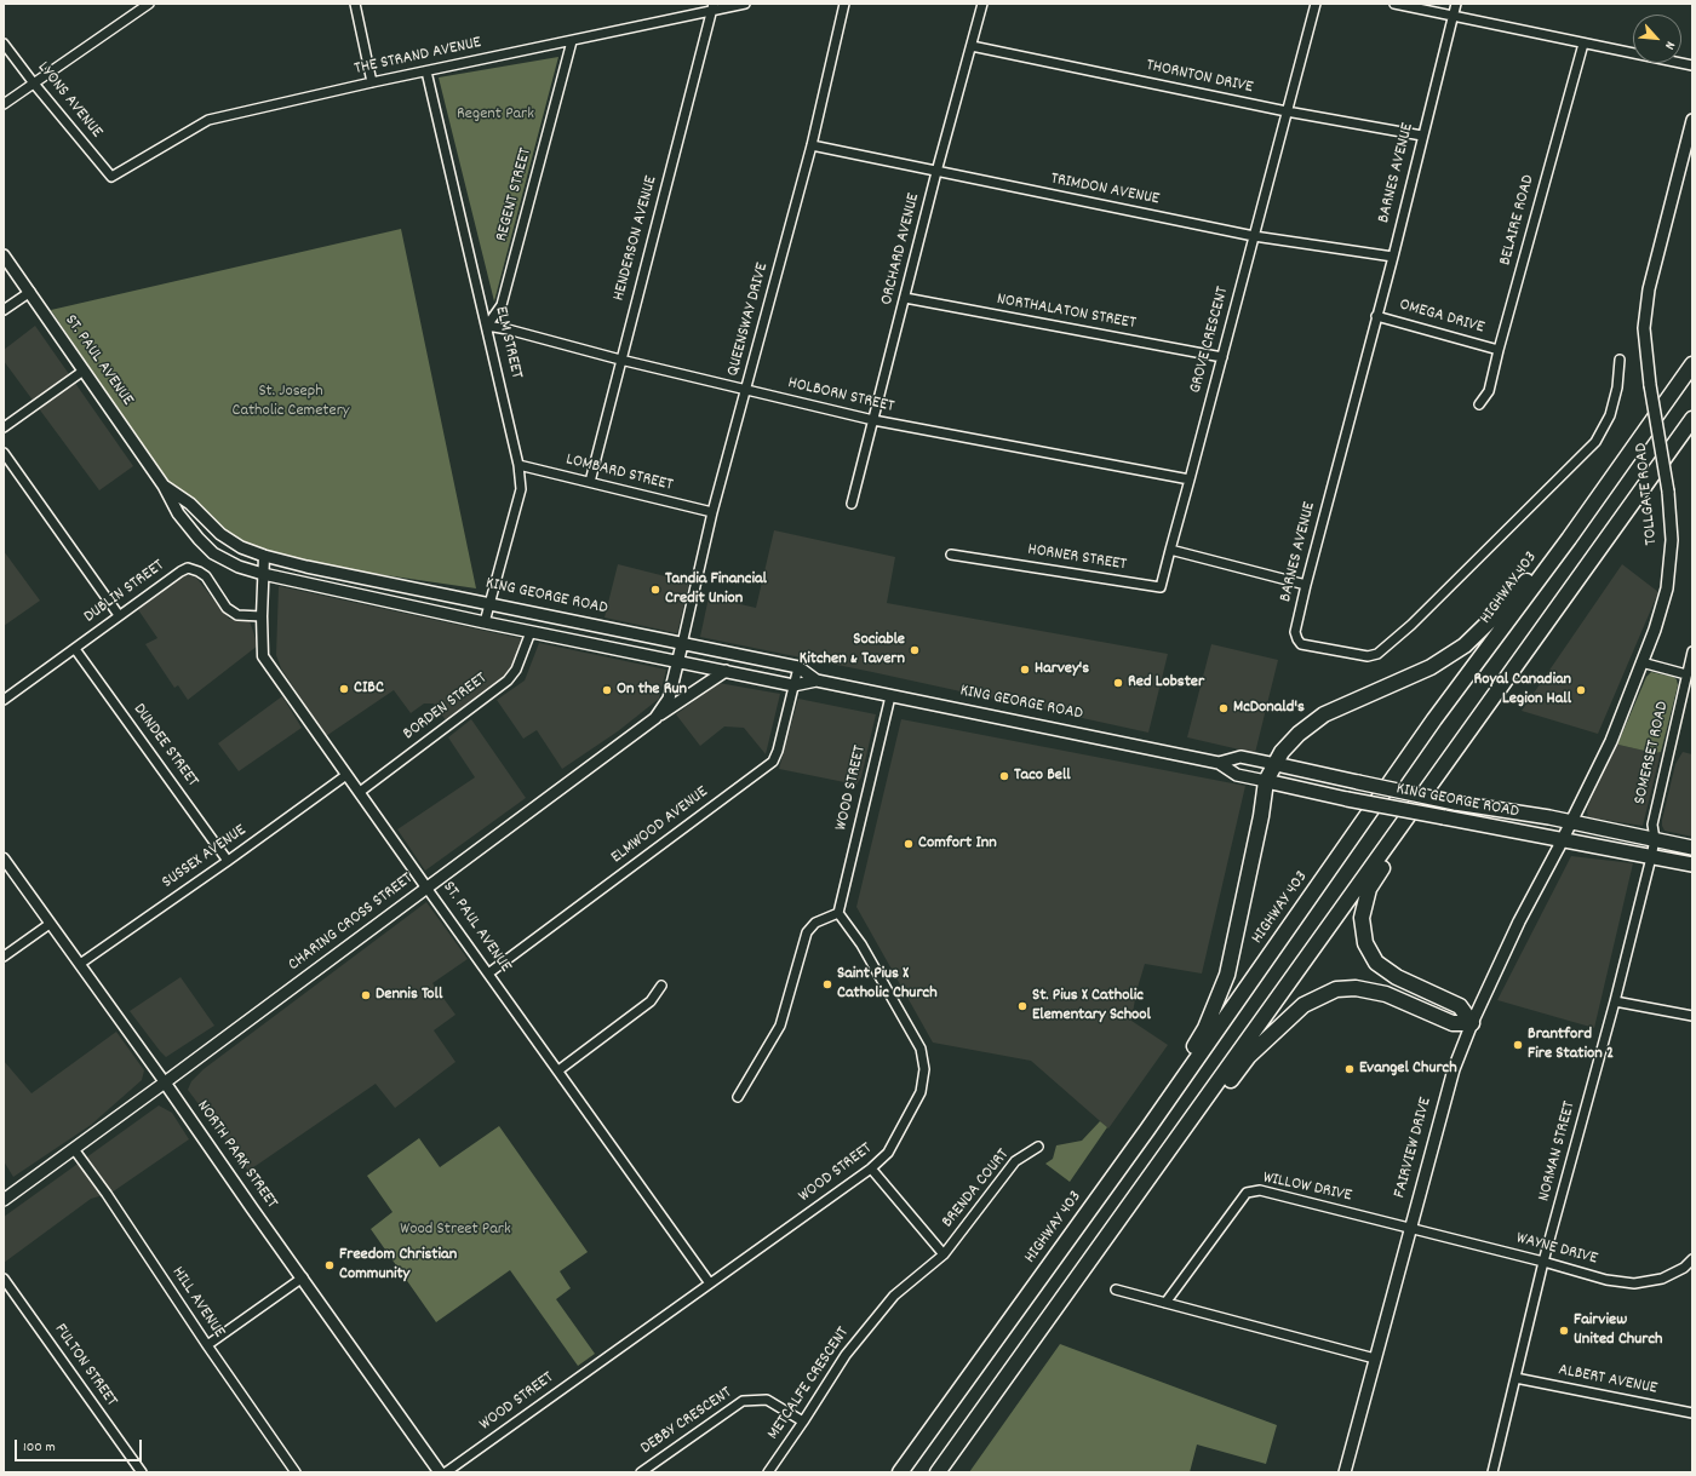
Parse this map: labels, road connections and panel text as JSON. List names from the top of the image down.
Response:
{
  "streets": {
    "highway": ["HIGHWAY 403"],
    "main road": [
      "ST. PAUL AVENUE",
      "TOLLGATE ROAD",
      "KING GEORGE ROAD",
      "CHARING CROSS STREET",
      "FAIRVIEW DRIVE",
      "NORTH PARK STREET"
    ],
    "street": [
      "THE STRAND AVENUE",
      "THORNTON DRIVE",
      "LYONS AVENUE",
      "BARNES AVENUE",
      "TRIMDON AVENUE",
      "REGENT STREET",
      "BELAIRE ROAD",
      "HENDERSON AVENUE",
      "ORCHARD AVENUE",
      "NORTHALATON STREET",
      "OMEGA DRIVE",
      "QUEENSWAY DRIVE",
      "GROVE CRESCENT",
      "ELM STREET",
      "HOLBORN STREET",
      "LOMBARD STREET",
      "HORNER STREET",
      "DUBLIN STREET",
      "BORDEN STREET",
      "DUNDEE STREET",
      "SOMERSET ROAD",
      "WOOD STREET",
      "ELMWOOD AVENUE",
      "SUSSEX AVENUE",
      "NORMAN STREET",
      "WILLOW DRIVE",
      "BRENDA COURT",
      "WAYNE DRIVE",
      "HILL AVENUE",
      "FULTON STREET",
      "ALBERT AVENUE",
      "METCALFE CRESCENT",
      "DEBBY CRESCENT"
    ]
  },
  "crossings": [
    ["THE STRAND AVENUE", "LYONS AVENUE"],
    ["THE STRAND AVENUE", "REGENT STREET"],
    ["THE STRAND AVENUE", "HENDERSON AVENUE"],
    ["THE STRAND AVENUE", "ELM STREET"],
    ["THORNTON DRIVE", "BARNES AVENUE"],
    ["THORNTON DRIVE", "ORCHARD AVENUE"],
    ["THORNTON DRIVE", "GROVE CRESCENT"],
    ["BARNES AVENUE", "TRIMDON AVENUE"],
    ["BARNES AVENUE", "OMEGA DRIVE"],
    ["TRIMDON AVENUE", "ORCHARD AVENUE"],
    ["TRIMDON AVENUE", "QUEENSWAY DRIVE"],
    ["TRIMDON AVENUE", "GROVE CRESCENT"],
    ["REGENT STREET", "ELM STREET"],
    ["REGENT STREET", "HOLBORN STREET"],
    ["BELAIRE ROAD", "OMEGA DRIVE"],
    ["HENDERSON AVENUE", "HOLBORN STREET"],
    ["HENDERSON AVENUE", "LOMBARD STREET"],
    ["ORCHARD AVENUE", "NORTHALATON STREET"],
    ["ORCHARD AVENUE", "HOLBORN STREET"],
    ["NORTHALATON STREET", "GROVE CRESCENT"],
    ["QUEENSWAY DRIVE", "HOLBORN STREET"],
    ["QUEENSWAY DRIVE", "LOMBARD STREET"],
    ["QUEENSWAY DRIVE", "KING GEORGE ROAD"],
    ["QUEENSWAY DRIVE", "CHARING CROSS STREET"],
    ["GROVE CRESCENT", "HOLBORN STREET"],
    ["GROVE CRESCENT", "HORNER STREET"],
    ["ELM STREET", "HOLBORN STREET"],
    ["ELM STREET", "LOMBARD STREET"],
    ["ELM STREET", "KING GEORGE ROAD"],
    ["ST. PAUL AVENUE", "DUBLIN STREET"],
    ["ST. PAUL AVENUE", "KING GEORGE ROAD"],
    ["ST. PAUL AVENUE", "BORDEN STREET"],
    ["ST. PAUL AVENUE", "WOOD STREET"],
    ["ST. PAUL AVENUE", "ELMWOOD AVENUE"],
    ["ST. PAUL AVENUE", "SUSSEX AVENUE"],
    ["ST. PAUL AVENUE", "CHARING CROSS STREET"],
    ["TOLLGATE ROAD", "KING GEORGE ROAD"],
    ["TOLLGATE ROAD", "FAIRVIEW DRIVE"],
    ["DUBLIN STREET", "DUNDEE STREET"],
    ["KING GEORGE ROAD", "BORDEN STREET"],
    ["KING GEORGE ROAD", "SOMERSET ROAD"],
    ["KING GEORGE ROAD", "WOOD STREET"],
    ["KING GEORGE ROAD", "ELMWOOD AVENUE"],
    ["KING GEORGE ROAD", "CHARING CROSS STREET"],
    ["KING GEORGE ROAD", "FAIRVIEW DRIVE"],
    ["KING GEORGE ROAD", "NORMAN STREET"],
    ["DUNDEE STREET", "SUSSEX AVENUE"],
    ["SOMERSET ROAD", "NORMAN STREET"],
    ["SUSSEX AVENUE", "NORTH PARK STREET"],
    ["CHARING CROSS STREET", "NORTH PARK STREET"],
    ["CHARING CROSS STREET", "HILL AVENUE"],
    ["FAIRVIEW DRIVE", "WILLOW DRIVE"],
    ["FAIRVIEW DRIVE", "WAYNE DRIVE"],
    ["NORMAN STREET", "WAYNE DRIVE"],
    ["NORMAN STREET", "ALBERT AVENUE"],
    ["WILLOW DRIVE", "WAYNE DRIVE"],
    ["BRENDA COURT", "METCALFE CRESCENT"],
    ["METCALFE CRESCENT", "DEBBY CRESCENT"]
  ],
  "parks": ["Regent Park", "St. Joseph Catholic Cemetery", "Wood Street Park"],
  "places": [
    "Tandia Financial Credit Union",
    "Sociable Kitchen & Tavern",
    "Harvey's",
    "Red Lobster",
    "CIBC",
    "On the Run",
    "Royal Canadian Legion Hall",
    "McDonald's",
    "Taco Bell",
    "Comfort Inn",
    "Saint Pius X Catholic Church",
    "Dennis Toll",
    "St. Pius X Catholic Elementary School",
    "Brantford Fire Station 2",
    "Evangel Church",
    "Freedom Christian Community",
    "Fairview United Church"
  ],
  "scale_bar": "100 m",
  "north": "bottom right"
}
